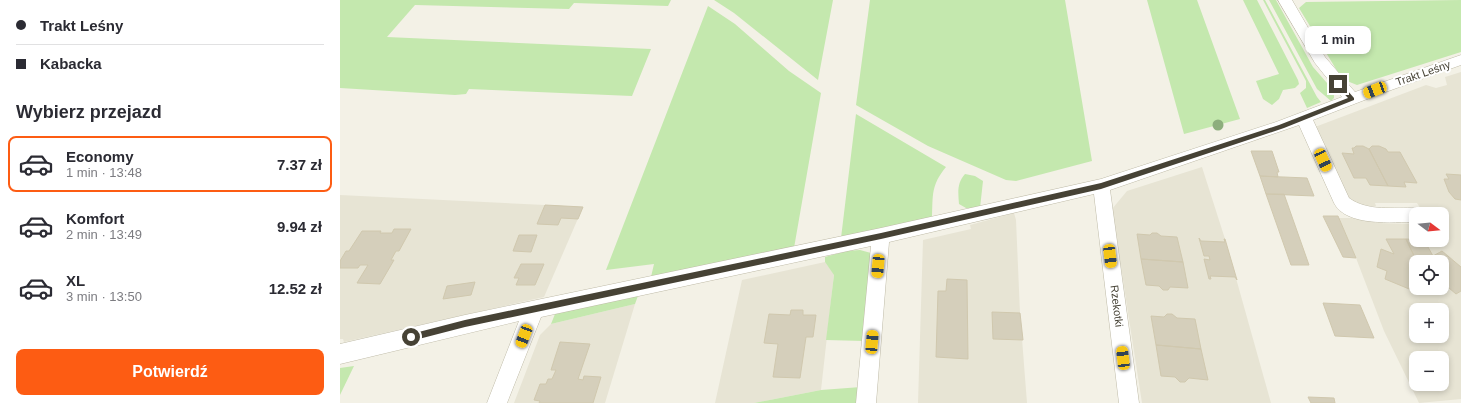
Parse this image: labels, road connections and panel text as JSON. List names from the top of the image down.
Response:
{
  "streets": {
    "street": ["Trakt Leśny", "Rzekotki"]
  },
  "crossings": [
    ["Trakt Leśny", "Rzekotki"]
  ],
  "north": "right",
  "page": {
    "banner": ["Trakt Leśny", "Kabacka"],
    "bubble": "1 min",
    "heading": "Wybierz przejazd",
    "list": [
      {
        "name": "Economy",
        "note": "1 min · 13:48",
        "value": "7.37 zł"
      },
      {
        "name": "Komfort",
        "note": "2 min · 13:49",
        "value": "9.94 zł"
      },
      {
        "name": "XL",
        "note": "3 min · 13:50",
        "value": "12.52 zł"
      }
    ],
    "map_buttons": ["+", "−"],
    "buttons": "Potwierdź"
  }
}
